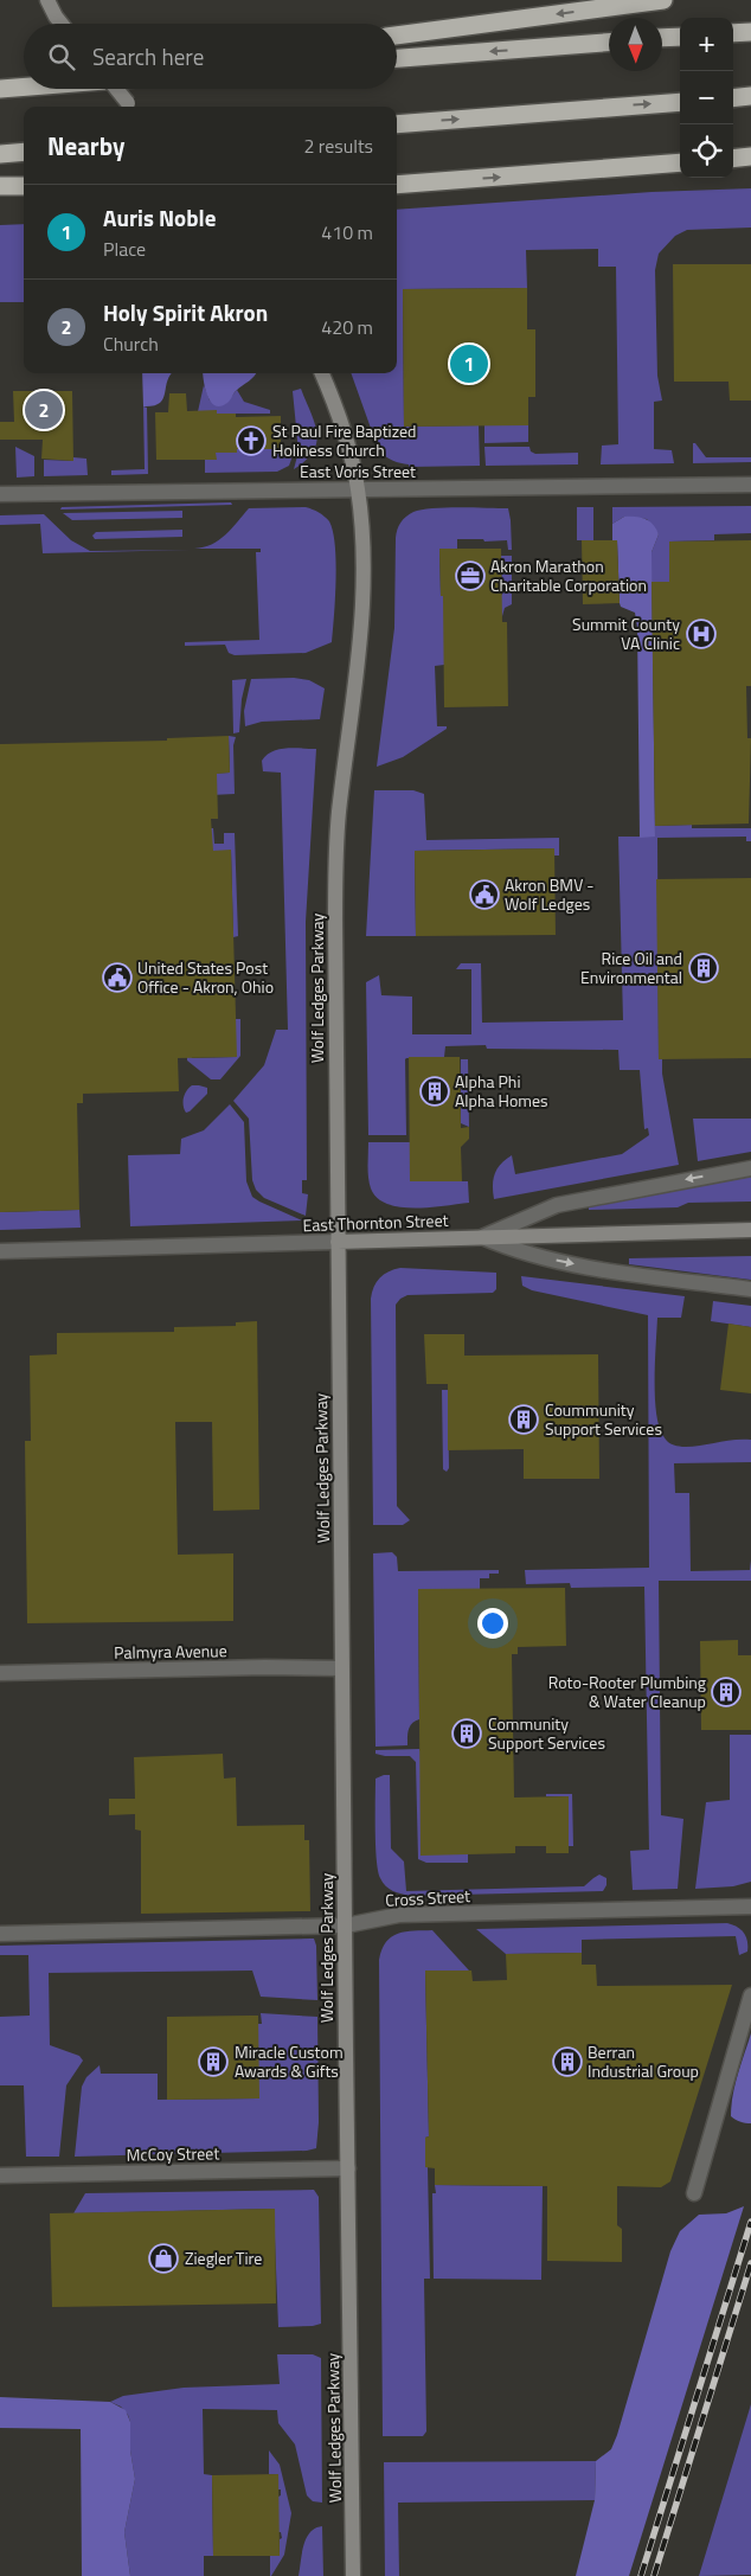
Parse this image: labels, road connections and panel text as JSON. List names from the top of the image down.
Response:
{
  "streets": {
    "main road": ["Wolf Ledges Parkway", "East Thornton Street"],
    "street": [
      "East Voris Street",
      "Palmyra Avenue",
      "Cross Street",
      "McCoy Street"
    ]
  },
  "crossings": [
    ["East Voris Street", "Wolf Ledges Parkway"],
    ["Wolf Ledges Parkway", "East Thornton Street"],
    ["Wolf Ledges Parkway", "Palmyra Avenue"],
    ["Wolf Ledges Parkway", "Cross Street"],
    ["Wolf Ledges Parkway", "McCoy Street"]
  ],
  "places": {
    "church": ["St Paul Fire Baptized Holiness Church"],
    "office": ["Akron Marathon Charitable Corporation"],
    "hospital": ["Summit County VA Clinic"],
    "public building": ["Akron BMV - Wolf Ledges", "United States Post Office - Akron, Ohio"],
    "building": [
      "Rice Oil and Environmental",
      "Alpha Phi Alpha Homes",
      "Coummunity Support Services",
      "Roto-Rooter Plumbing & Water Cleanup",
      "Community Support Services",
      "Miracle Custom Awards & Gifts",
      "Berran Industrial Group"
    ],
    "shop": ["Ziegler Tire"]
  },
  "north": "bottom",
  "page": {
    "map_buttons": ["+", "−"],
    "search": "Search here",
    "heading": ["Nearby", "2 results"],
    "list": [
      {
        "mark": "1",
        "name": "Auris Noble",
        "note": "Place",
        "value": "410 m"
      },
      {
        "mark": "2",
        "name": "Holy Spirit Akron",
        "note": "Church",
        "value": "420 m"
      }
    ],
    "pins": ["1", "2"]
  }
}
